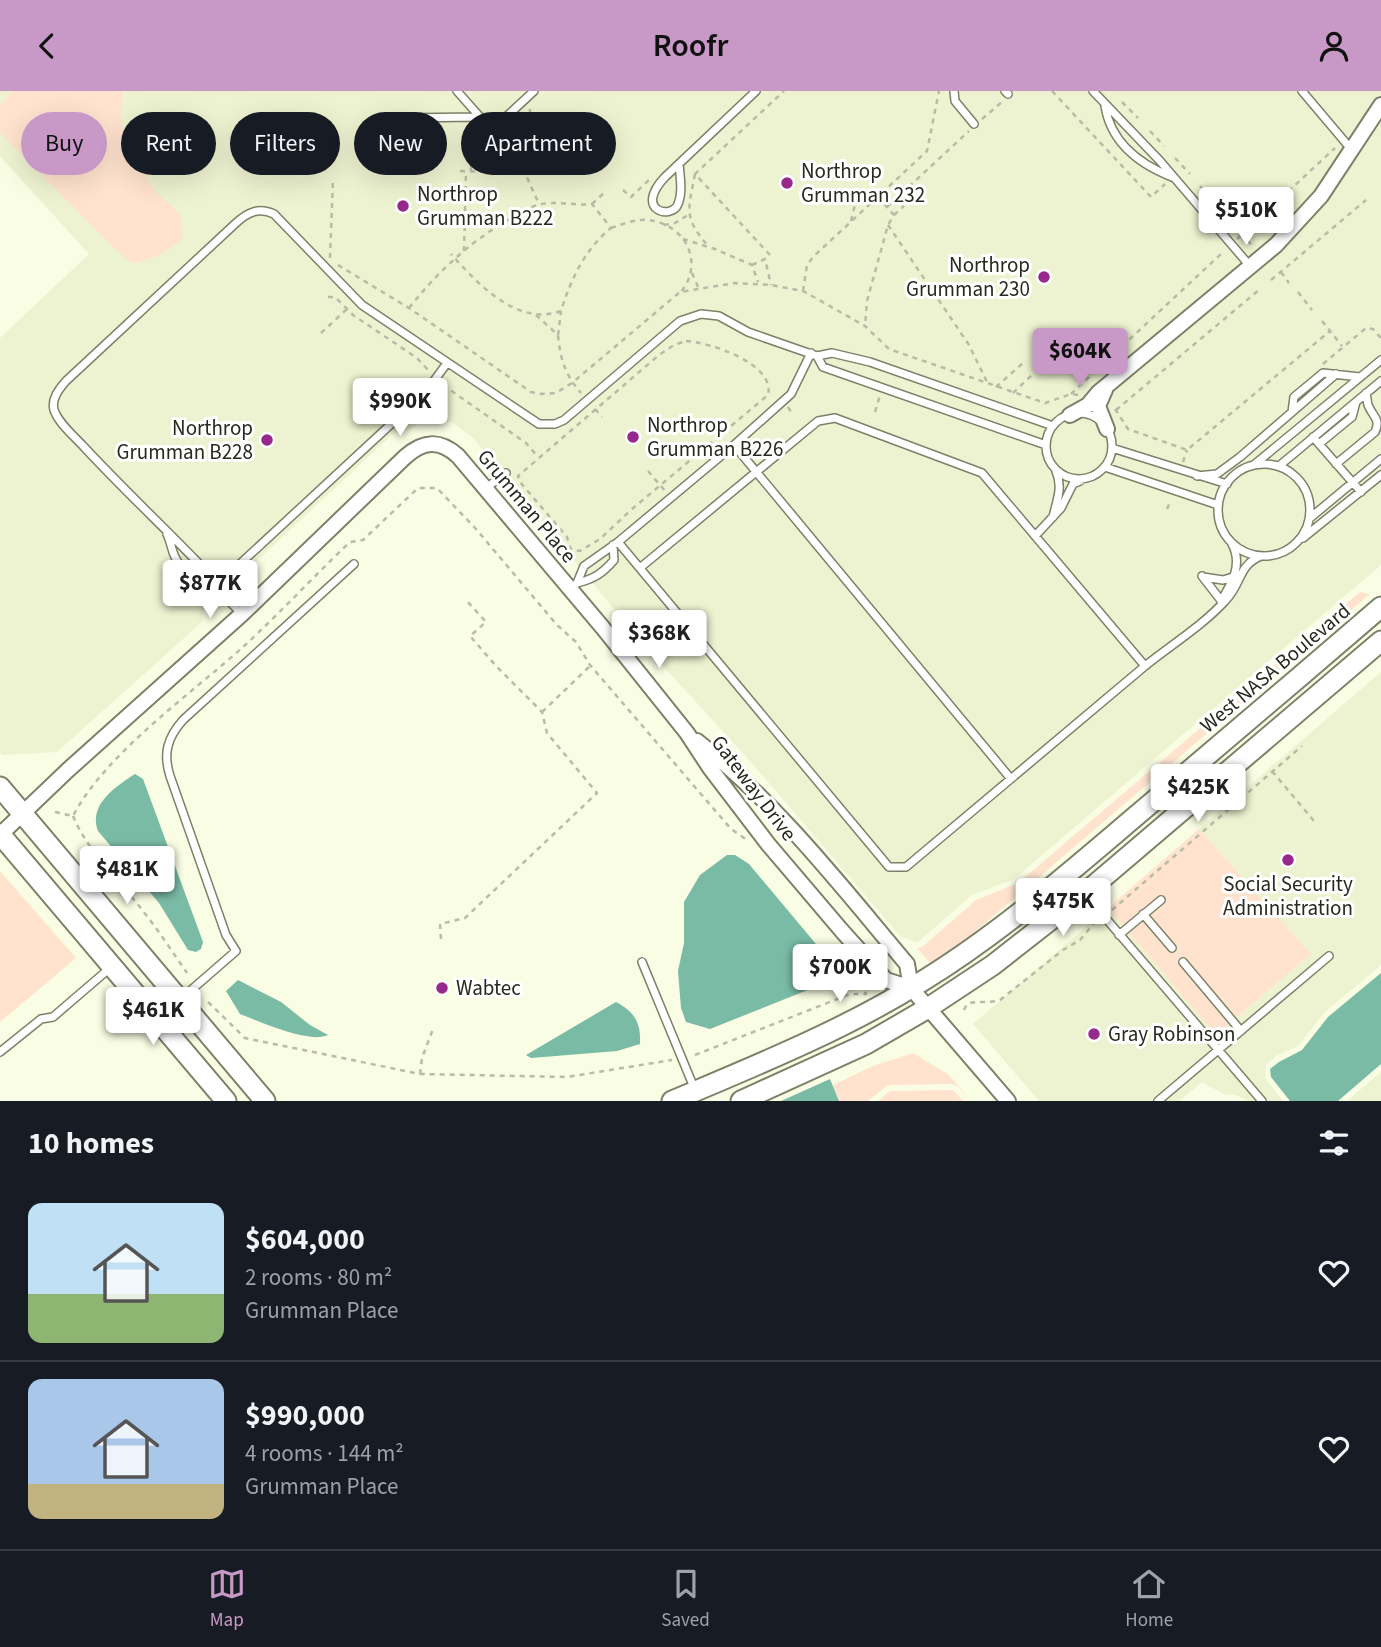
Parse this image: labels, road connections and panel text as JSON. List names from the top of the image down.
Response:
{
  "streets": {
    "main road": ["West NASA Boulevard"],
    "street": ["Grumman Place", "Gateway Drive"]
  },
  "crossings": [
    ["Grumman Place", "Gateway Drive"],
    ["West NASA Boulevard", "Gateway Drive"]
  ],
  "places": [
    "Northrop Grumman 232",
    "Northrop Grumman B222",
    "Northrop Grumman 230",
    "Northrop Grumman B226",
    "Northrop Grumman B228",
    "Social Security Administration",
    "Wabtec",
    "Gray Robinson"
  ],
  "page": {
    "header": "Roofr",
    "chip": [
      "Buy",
      "Rent",
      "Filters",
      "New",
      "Apartment"
    ],
    "price": [
      "$510K",
      "$604K",
      "$990K",
      "$877K",
      "$368K",
      "$425K",
      "$481K",
      "$475K",
      "$700K",
      "$461K"
    ],
    "heading": "10 homes",
    "list": [
      {
        "name": "$604,000",
        "note": "2 rooms · 80 m² · Grumman Place"
      },
      {
        "name": "$990,000",
        "note": "4 rooms · 144 m² · Grumman Place"
      }
    ],
    "tabs": ["Map", "Saved", "Home"]
  }
}
